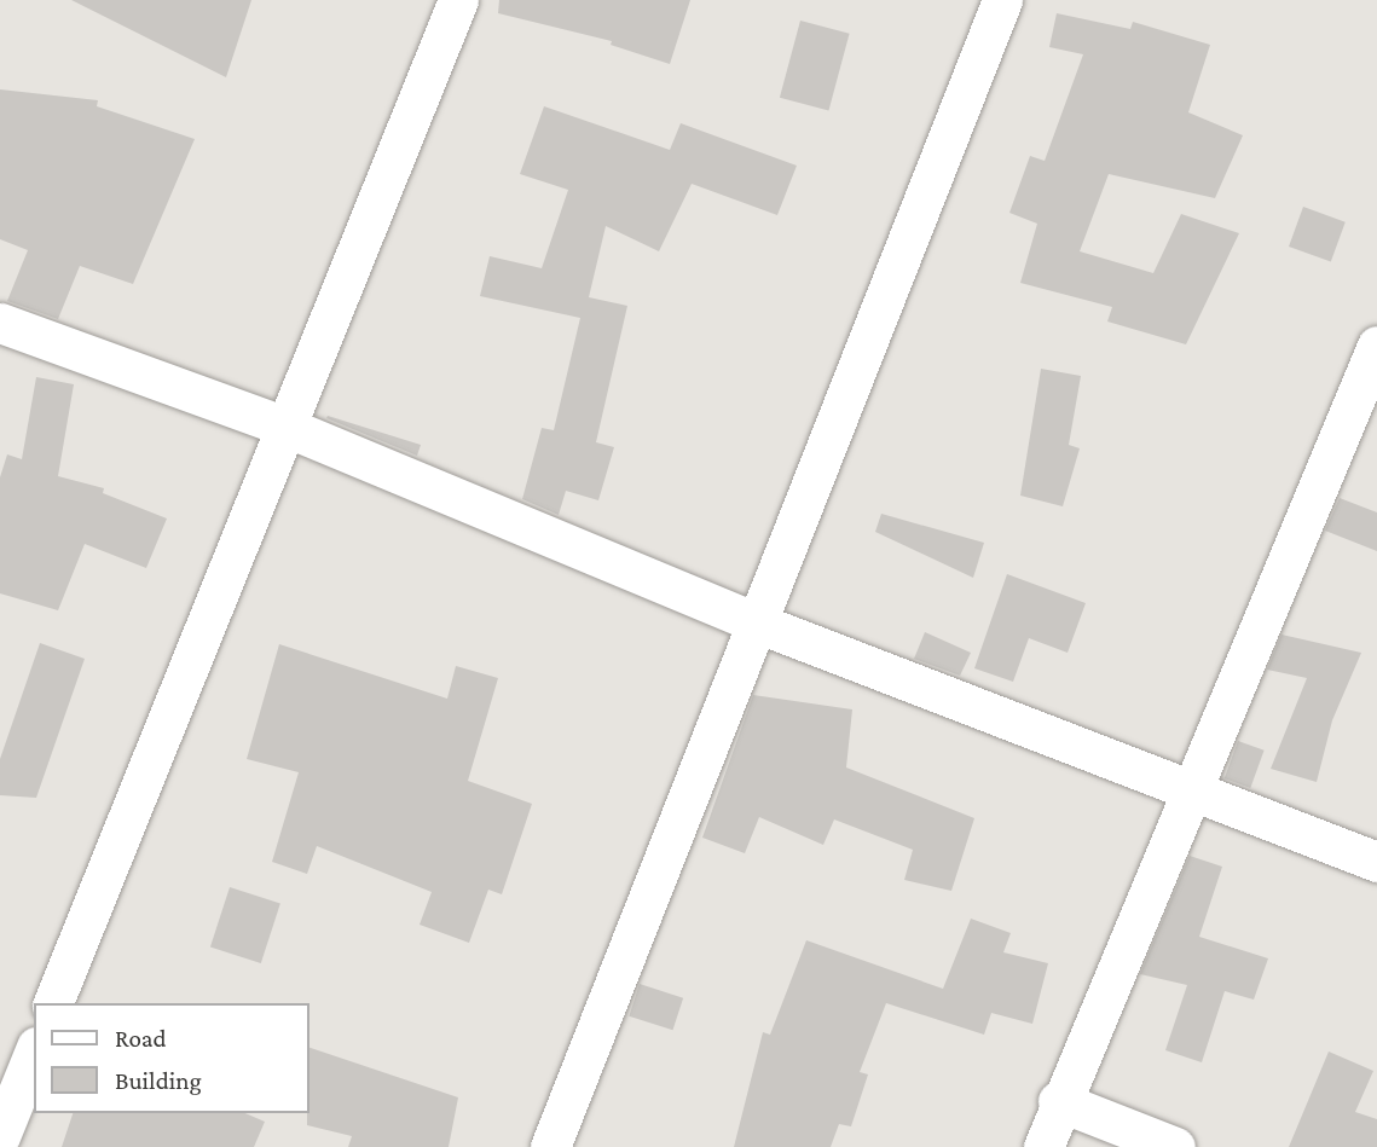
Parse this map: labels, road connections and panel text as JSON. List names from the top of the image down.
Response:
{
  "legend": ["Road", "Building"]
}
